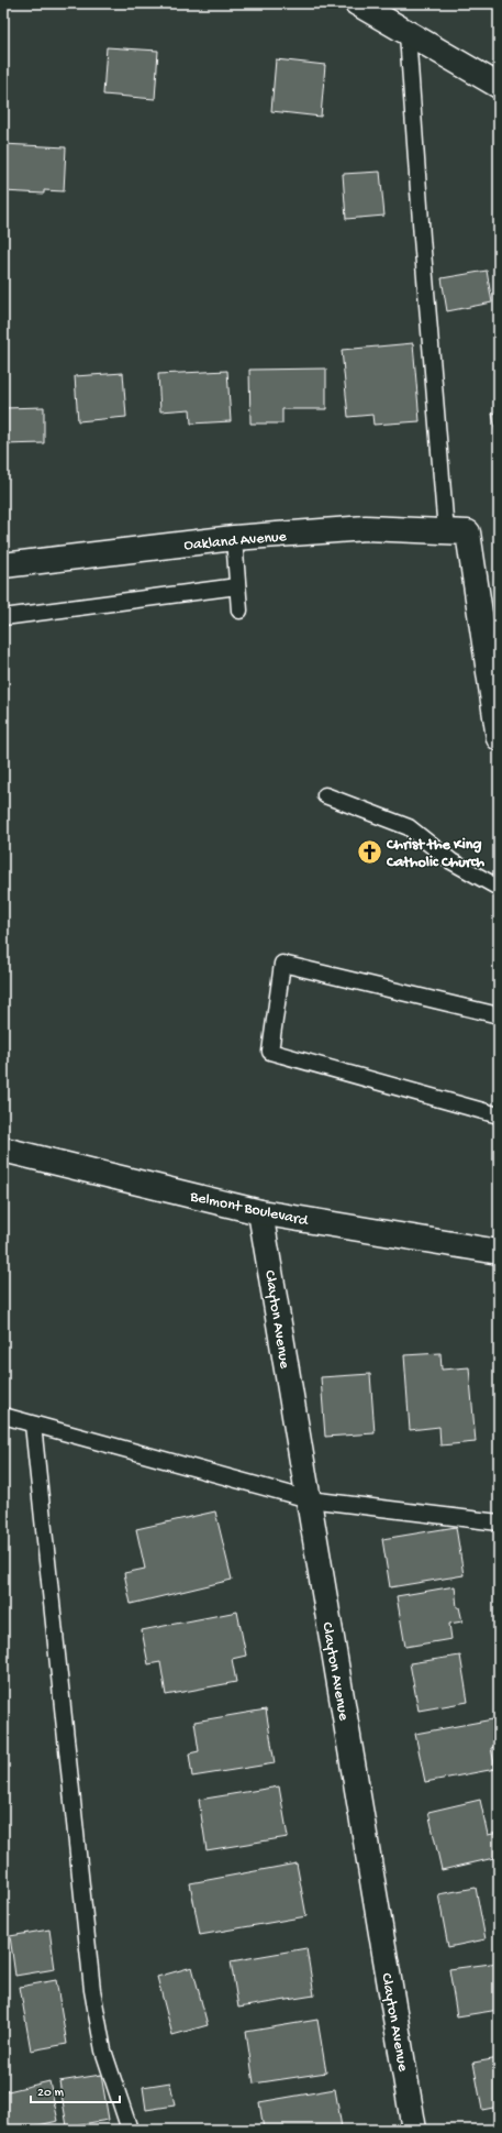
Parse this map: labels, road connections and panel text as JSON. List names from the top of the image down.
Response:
{
  "streets": {
    "street": ["Oakland Avenue", "Belmont Boulevard", "Clayton Avenue"]
  },
  "crossings": [
    ["Belmont Boulevard", "Clayton Avenue"]
  ],
  "places": {
    "church": ["Christ the King Catholic Church"]
  },
  "scale_bar": "20 m"
}
